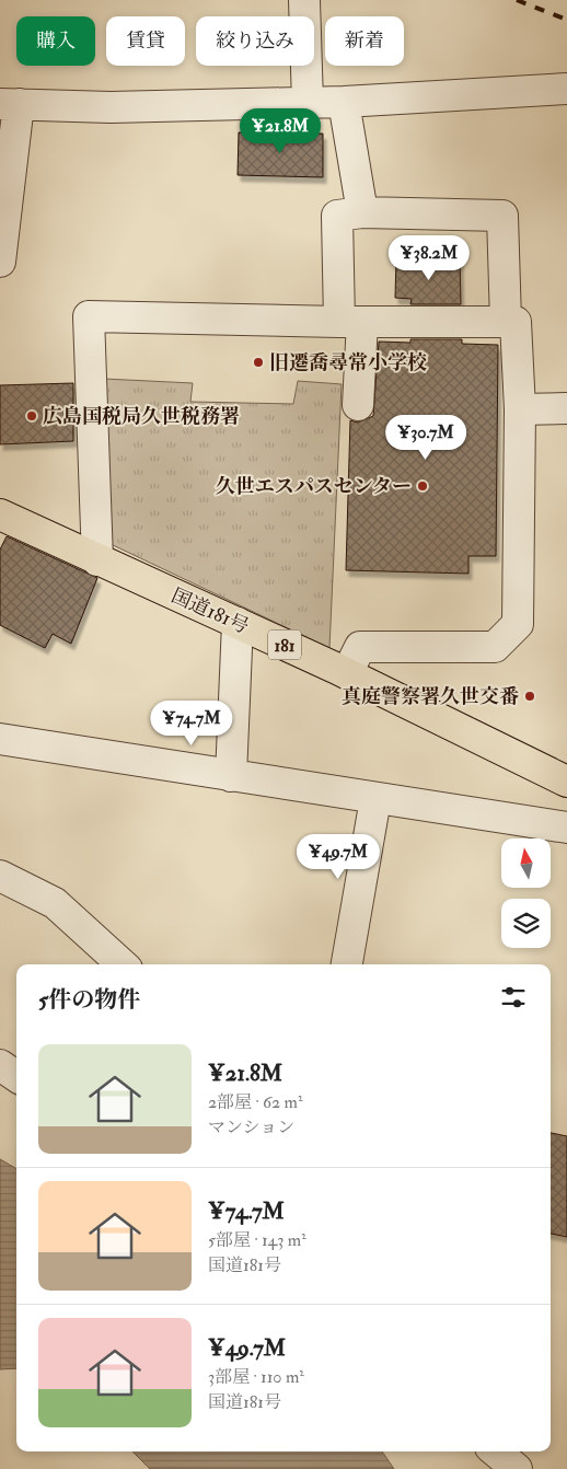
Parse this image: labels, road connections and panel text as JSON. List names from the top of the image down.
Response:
{
  "streets": {
    "highway": ["国道181号", "181"]
  },
  "places": [
    "旧遷喬尋常小学校",
    "広島国税局久世税務署",
    "久世エスパスセンター",
    "真庭警察署久世交番"
  ],
  "north": "top",
  "page": {
    "chip": [
      "購入",
      "賃貸",
      "絞り込み",
      "新着"
    ],
    "price": [
      "¥21.8M",
      "¥38.2M",
      "¥30.7M",
      "¥74.7M",
      "¥49.7M"
    ],
    "heading": "5件の物件",
    "list": [
      {
        "name": "¥21.8M",
        "note": "2部屋 · 62 m² · マンション"
      },
      {
        "name": "¥74.7M",
        "note": "5部屋 · 143 m² · 国道181号"
      },
      {
        "name": "¥49.7M",
        "note": "3部屋 · 110 m² · 国道181号"
      }
    ]
  }
}
